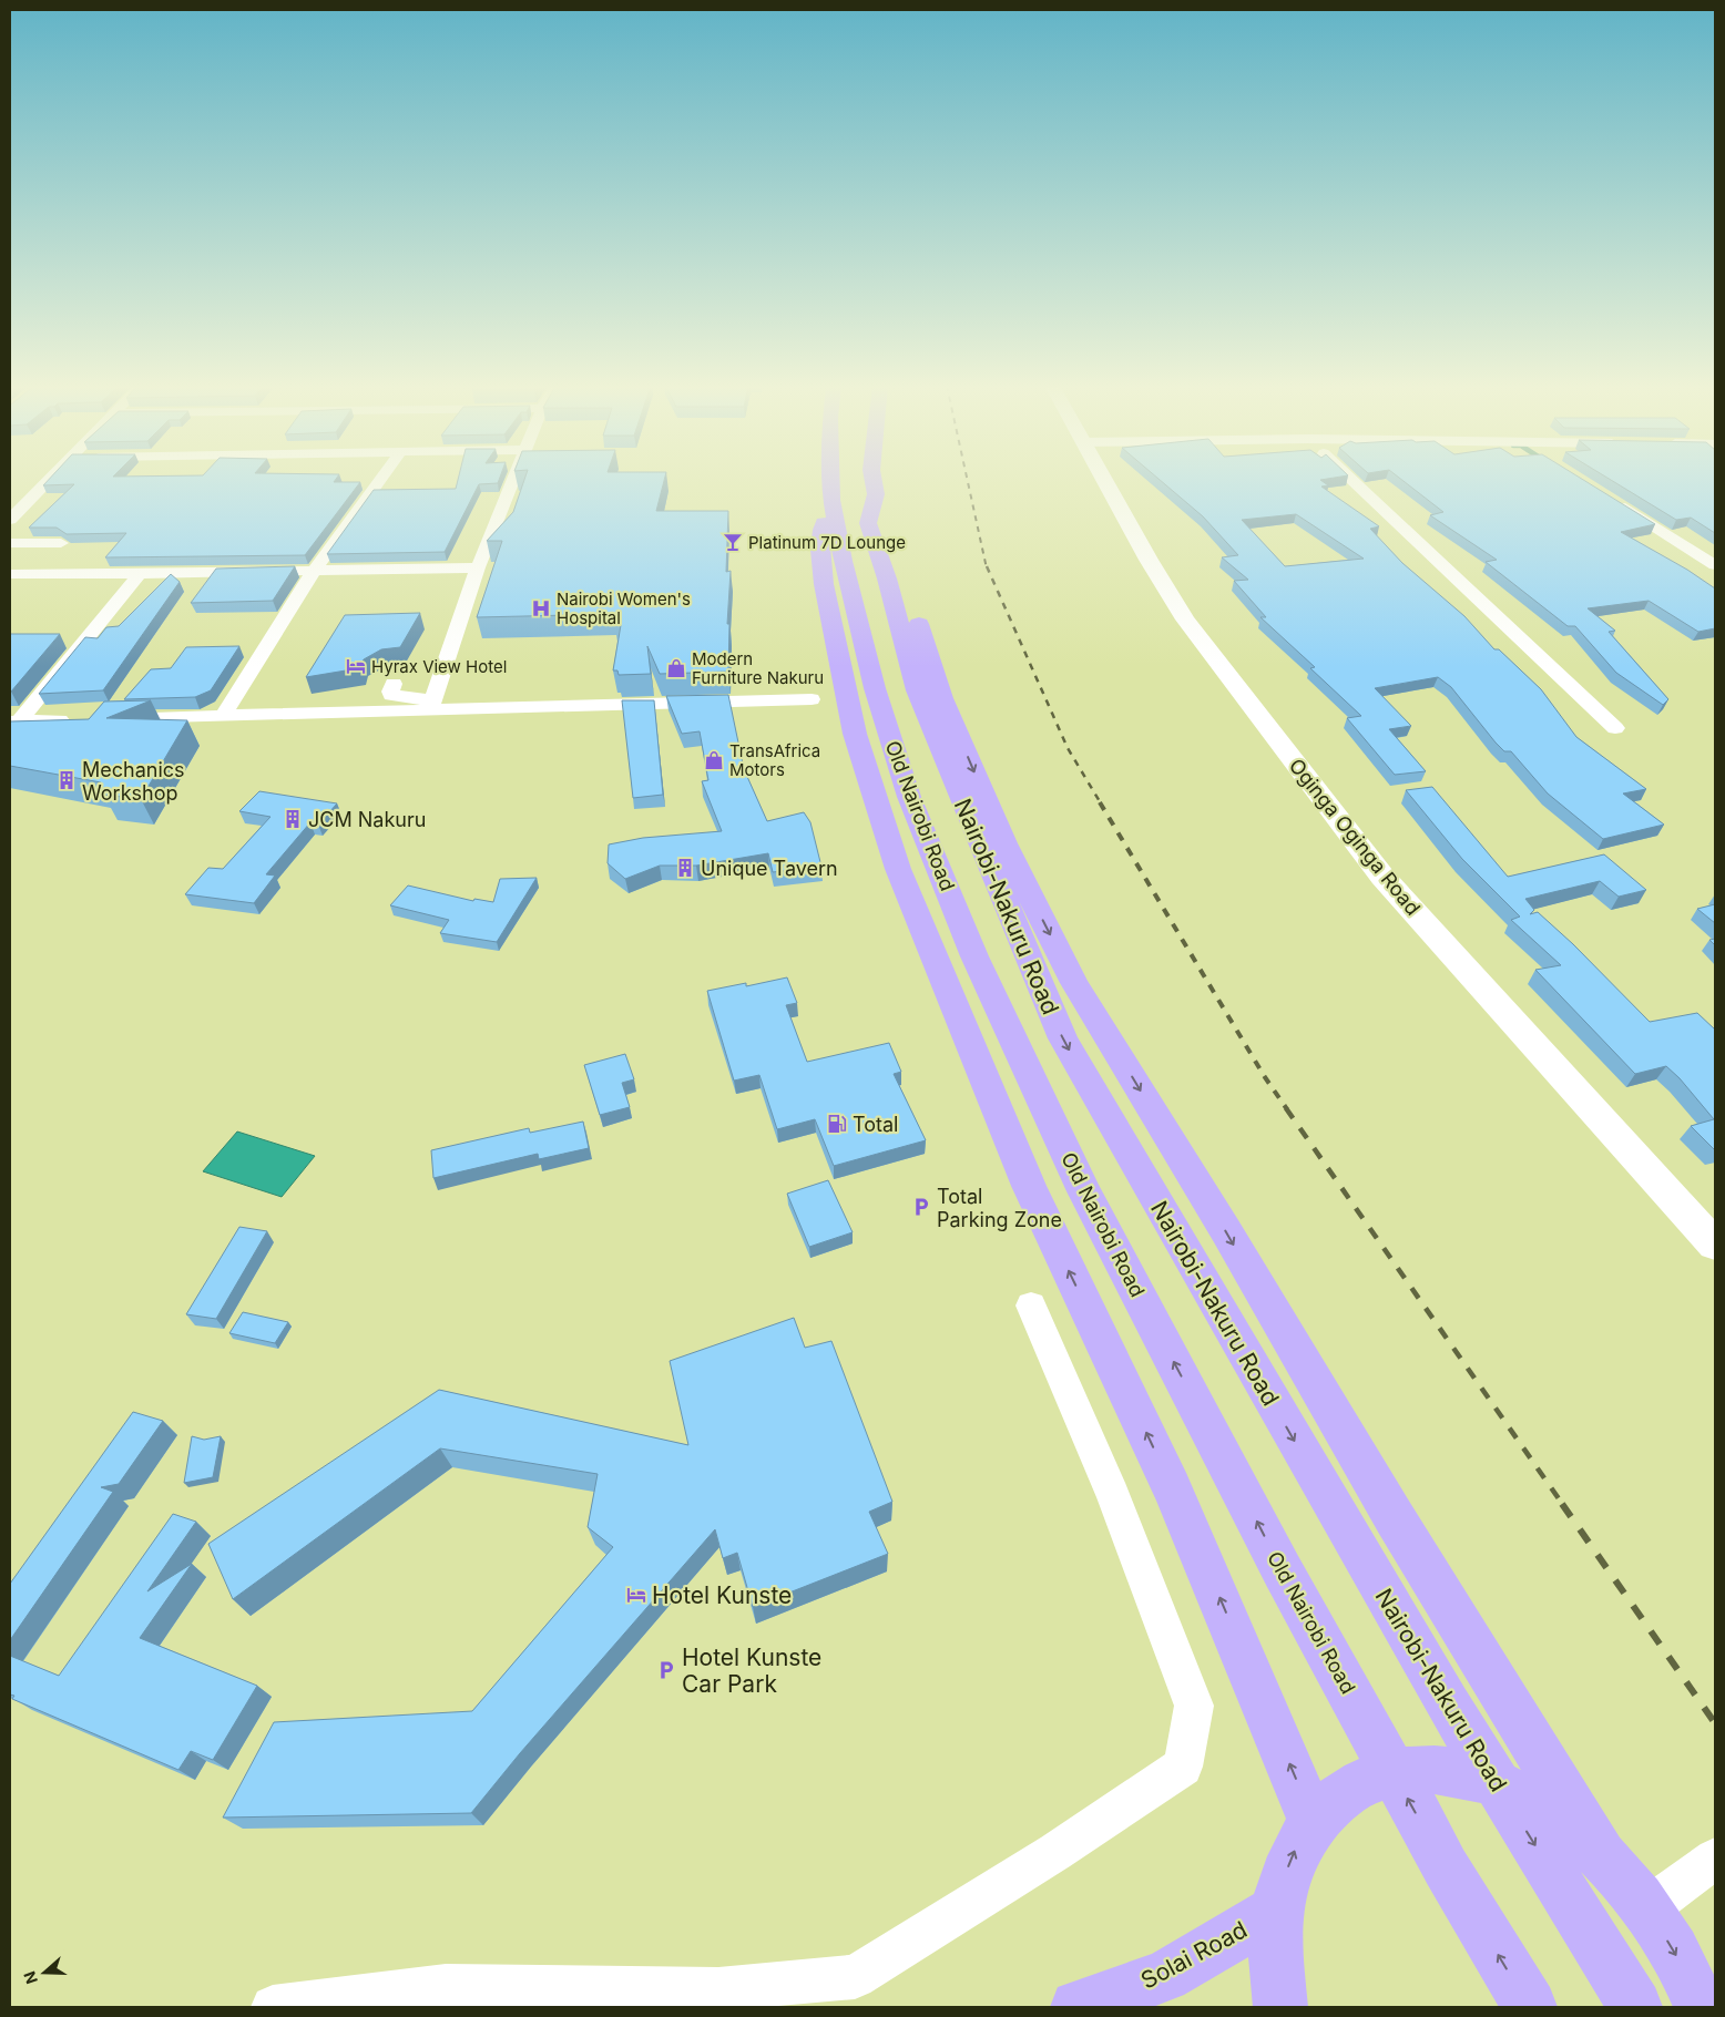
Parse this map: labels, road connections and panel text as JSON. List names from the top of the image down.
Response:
{
  "streets": {
    "highway": ["Old Nairobi Road", "Nairobi-Nakuru Road", "Solai Road"],
    "street": ["Oginga Oginga Road"]
  },
  "places": {
    "bar": ["Platinum 7D Lounge"],
    "hospital": ["Nairobi Women's Hospital"],
    "hotel": ["Hyrax View Hotel", "Hotel Kunste"],
    "shop": ["Modern Furniture Nakuru", "TransAfrica Motors"],
    "building": ["Mechanics Workshop", "JCM Nakuru", "Unique Tavern"],
    "fuel station": ["Total"],
    "parking": ["Total Parking Zone", "Hotel Kunste Car Park"]
  },
  "north": "left"
}
